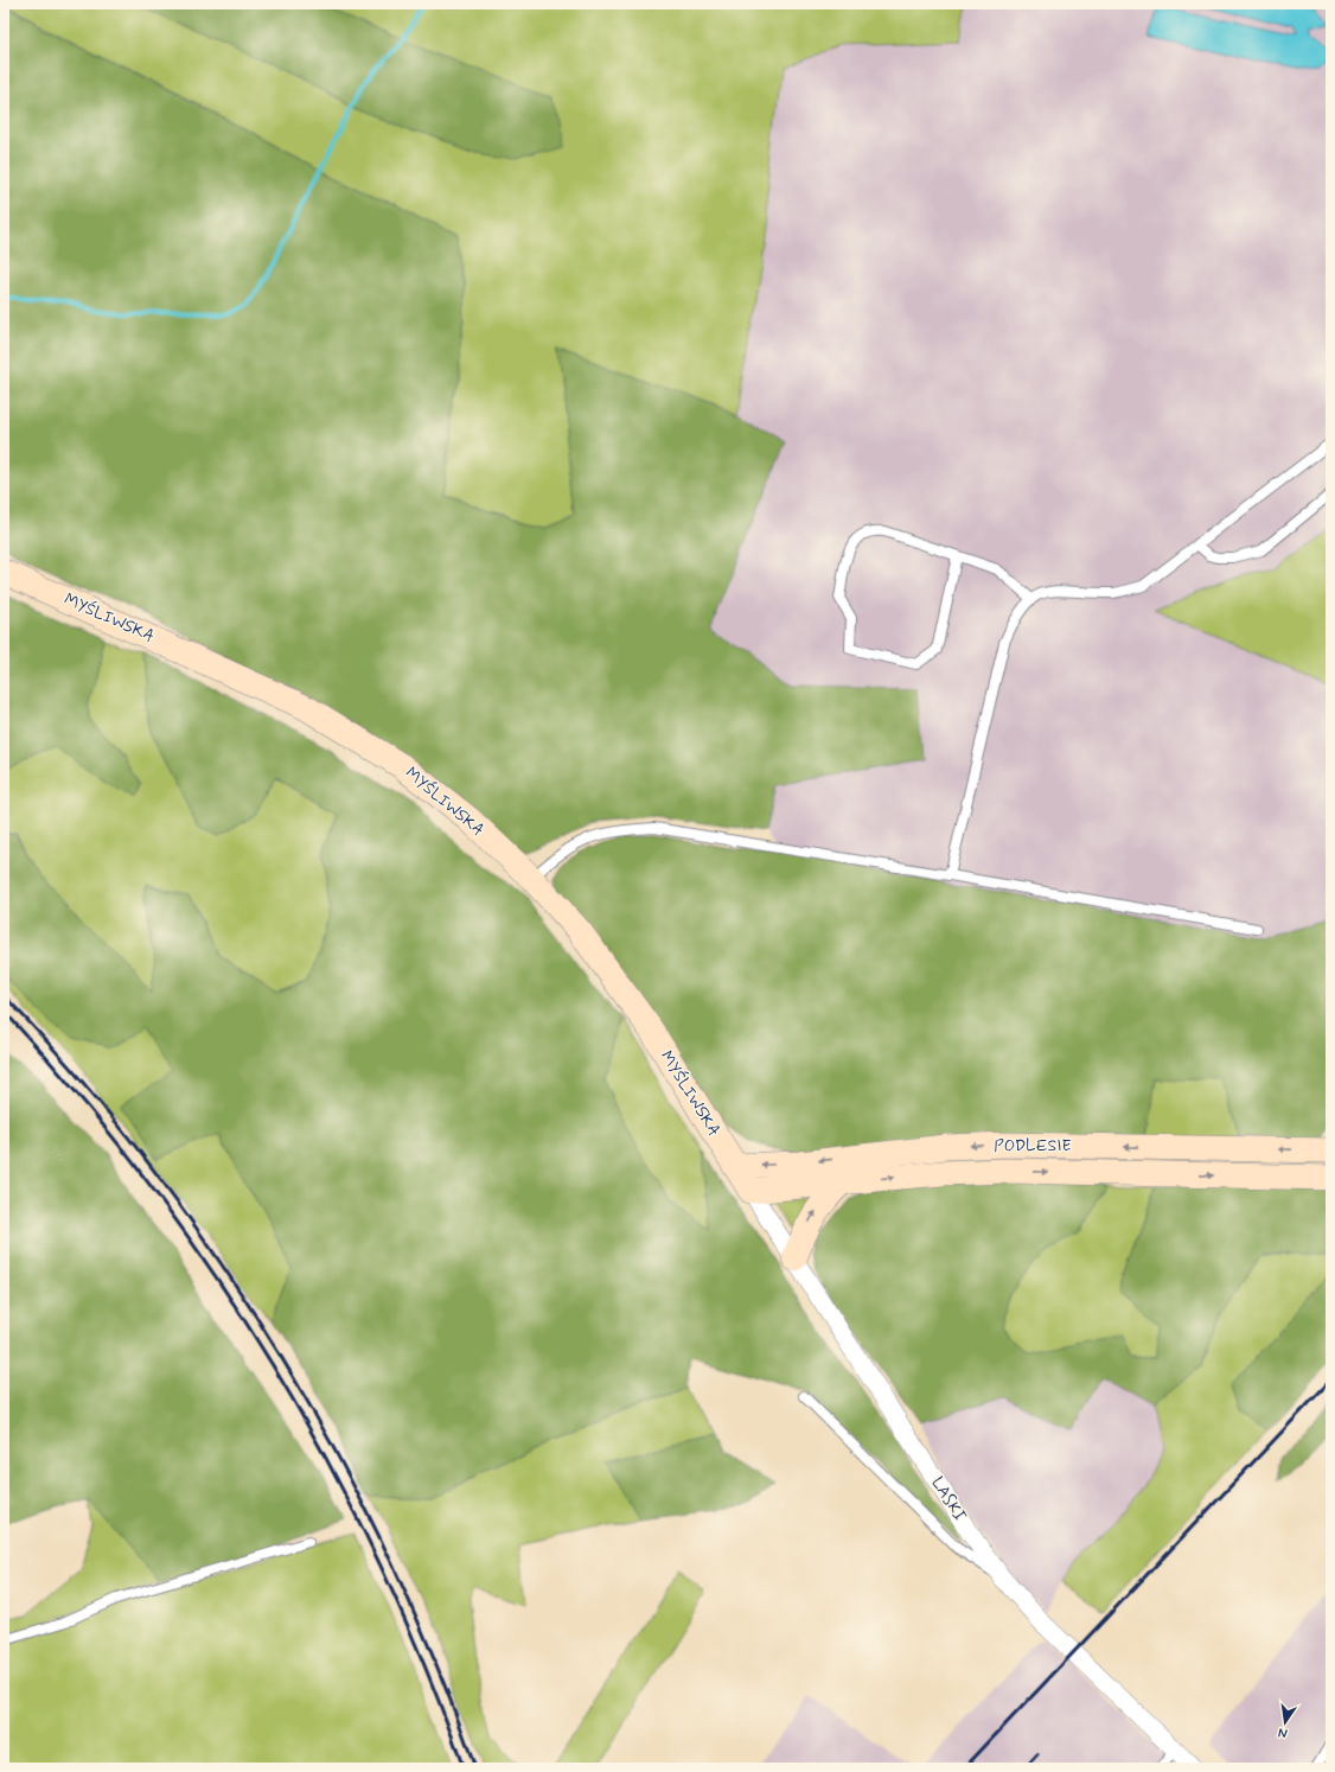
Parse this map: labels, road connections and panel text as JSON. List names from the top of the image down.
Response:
{
  "streets": {
    "street": ["MYŚLIWSKA", "PODLESIE", "LASKI"]
  },
  "crossings": [
    ["MYŚLIWSKA", "PODLESIE"],
    ["MYŚLIWSKA", "LASKI"],
    ["PODLESIE", "LASKI"]
  ],
  "north": "bottom"
}
